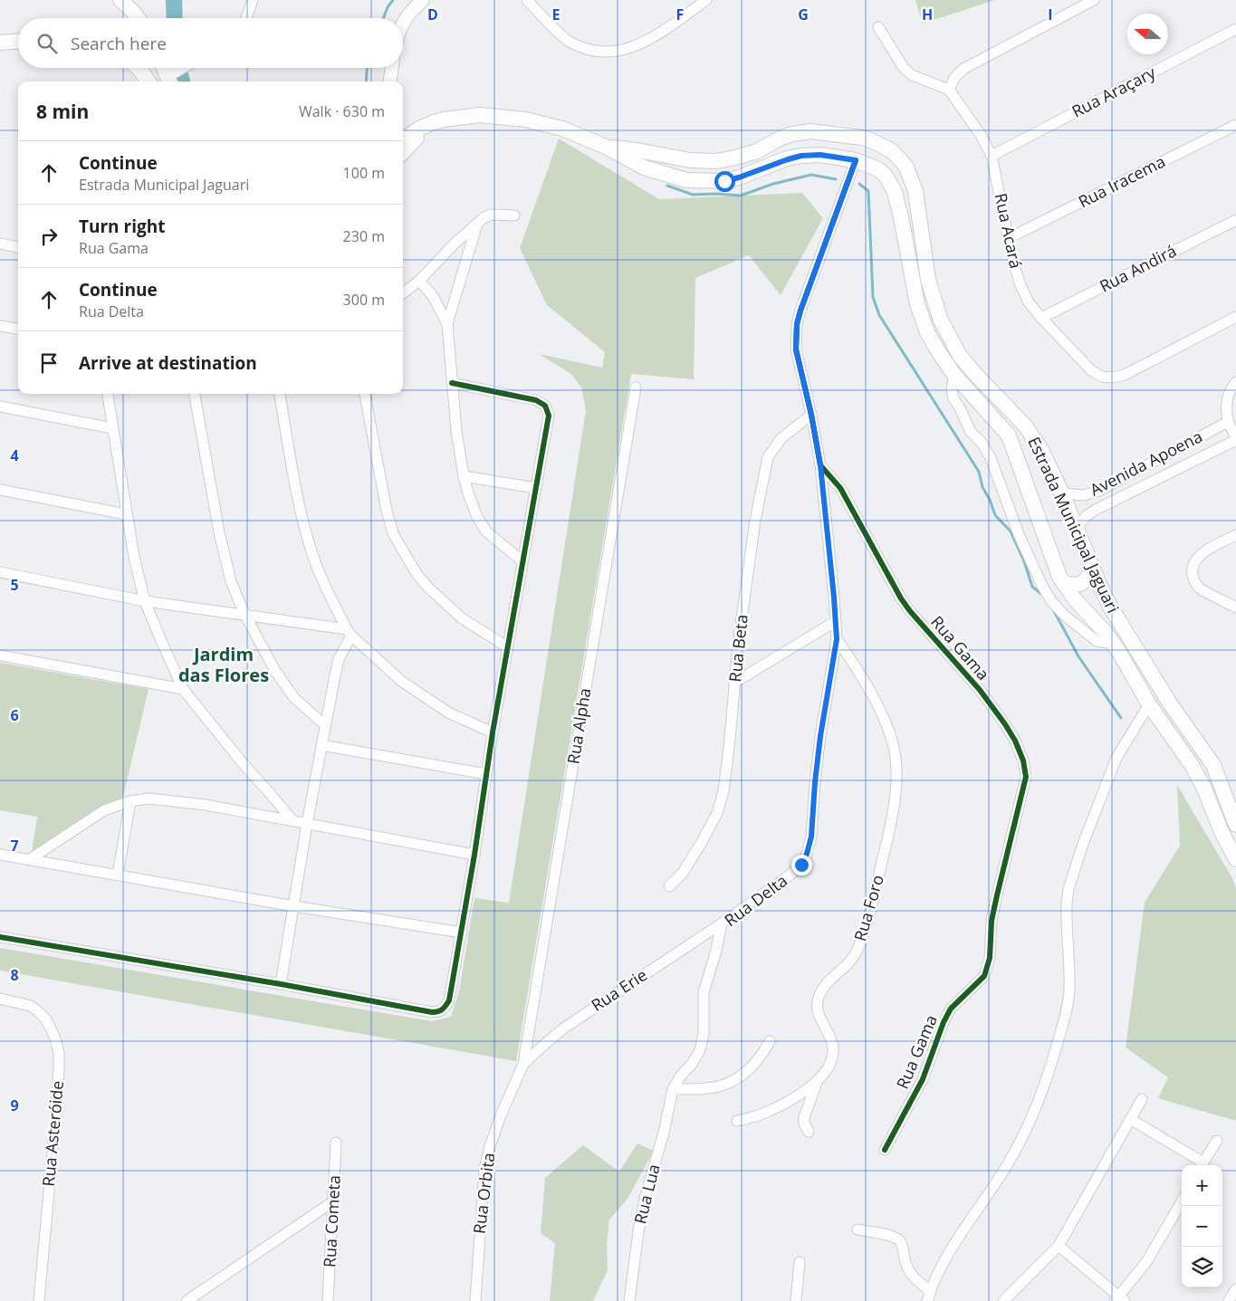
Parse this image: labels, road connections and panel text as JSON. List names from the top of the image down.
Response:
{
  "streets": {
    "main road": ["Estrada Municipal Jaguari"],
    "street": [
      "Rua Araçary",
      "Rua Iracema",
      "Rua Acará",
      "Rua Andirá",
      "Avenida Apoena",
      "Rua Beta",
      "Rua Gama",
      "Rua Alpha",
      "Rua Delta",
      "Rua Foro",
      "Rua Erie",
      "Rua Asteróide",
      "Rua Orbita",
      "Rua Lua",
      "Rua Cometa"
    ]
  },
  "crossings": [
    ["Rua Araçary", "Rua Acará"],
    ["Rua Iracema", "Rua Acará"],
    ["Rua Acará", "Rua Andirá"],
    ["Avenida Apoena", "Estrada Municipal Jaguari"],
    ["Rua Gama", "Rua Delta"],
    ["Rua Alpha", "Rua Erie"],
    ["Rua Alpha", "Rua Orbita"],
    ["Rua Delta", "Rua Foro"],
    ["Rua Delta", "Rua Erie"],
    ["Rua Delta", "Rua Lua"],
    ["Rua Erie", "Rua Orbita"]
  ],
  "districts": ["Jardim das Flores"],
  "north": "left",
  "page": {
    "search": "Search here",
    "heading": ["8 min", "Walk · 630 m"],
    "list": [
      ["Continue", "Estrada Municipal Jaguari", "100 m"],
      ["Turn right", "Rua Gama", "230 m"],
      ["Continue", "Rua Delta", "300 m"],
      "Arrive at destination"
    ],
    "map_buttons": ["+", "−"]
  },
  "grid": {
    "columns": [
      "D",
      "E",
      "F",
      "G",
      "H",
      "I"
    ],
    "rows": [
      "4",
      "5",
      "6",
      "7",
      "8",
      "9"
    ]
  }
}
